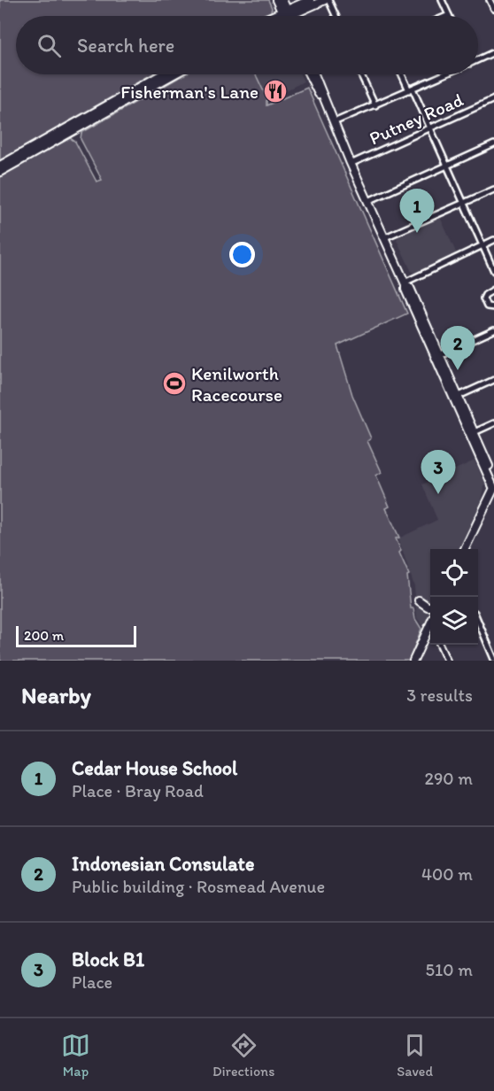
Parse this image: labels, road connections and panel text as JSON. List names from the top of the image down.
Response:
{
  "streets": {
    "street": ["Putney Road"]
  },
  "places": {
    "restaurant": ["Fisherman's Lane"],
    "sports": ["Kenilworth Racecourse"]
  },
  "scale_bar": "200 m",
  "page": {
    "search": "Search here",
    "pins": ["1", "2", "3"],
    "scale": "200 m",
    "heading": ["Nearby", "3 results"],
    "list": [
      {
        "mark": "1",
        "name": "Cedar House School",
        "note": "Place · Bray Road",
        "value": "290 m"
      },
      {
        "mark": "2",
        "name": "Indonesian Consulate",
        "note": "Public building · Rosmead Avenue",
        "value": "400 m"
      },
      {
        "mark": "3",
        "name": "Block B1",
        "note": "Place",
        "value": "510 m"
      }
    ],
    "nav": ["Map", "Directions", "Saved"]
  }
}
